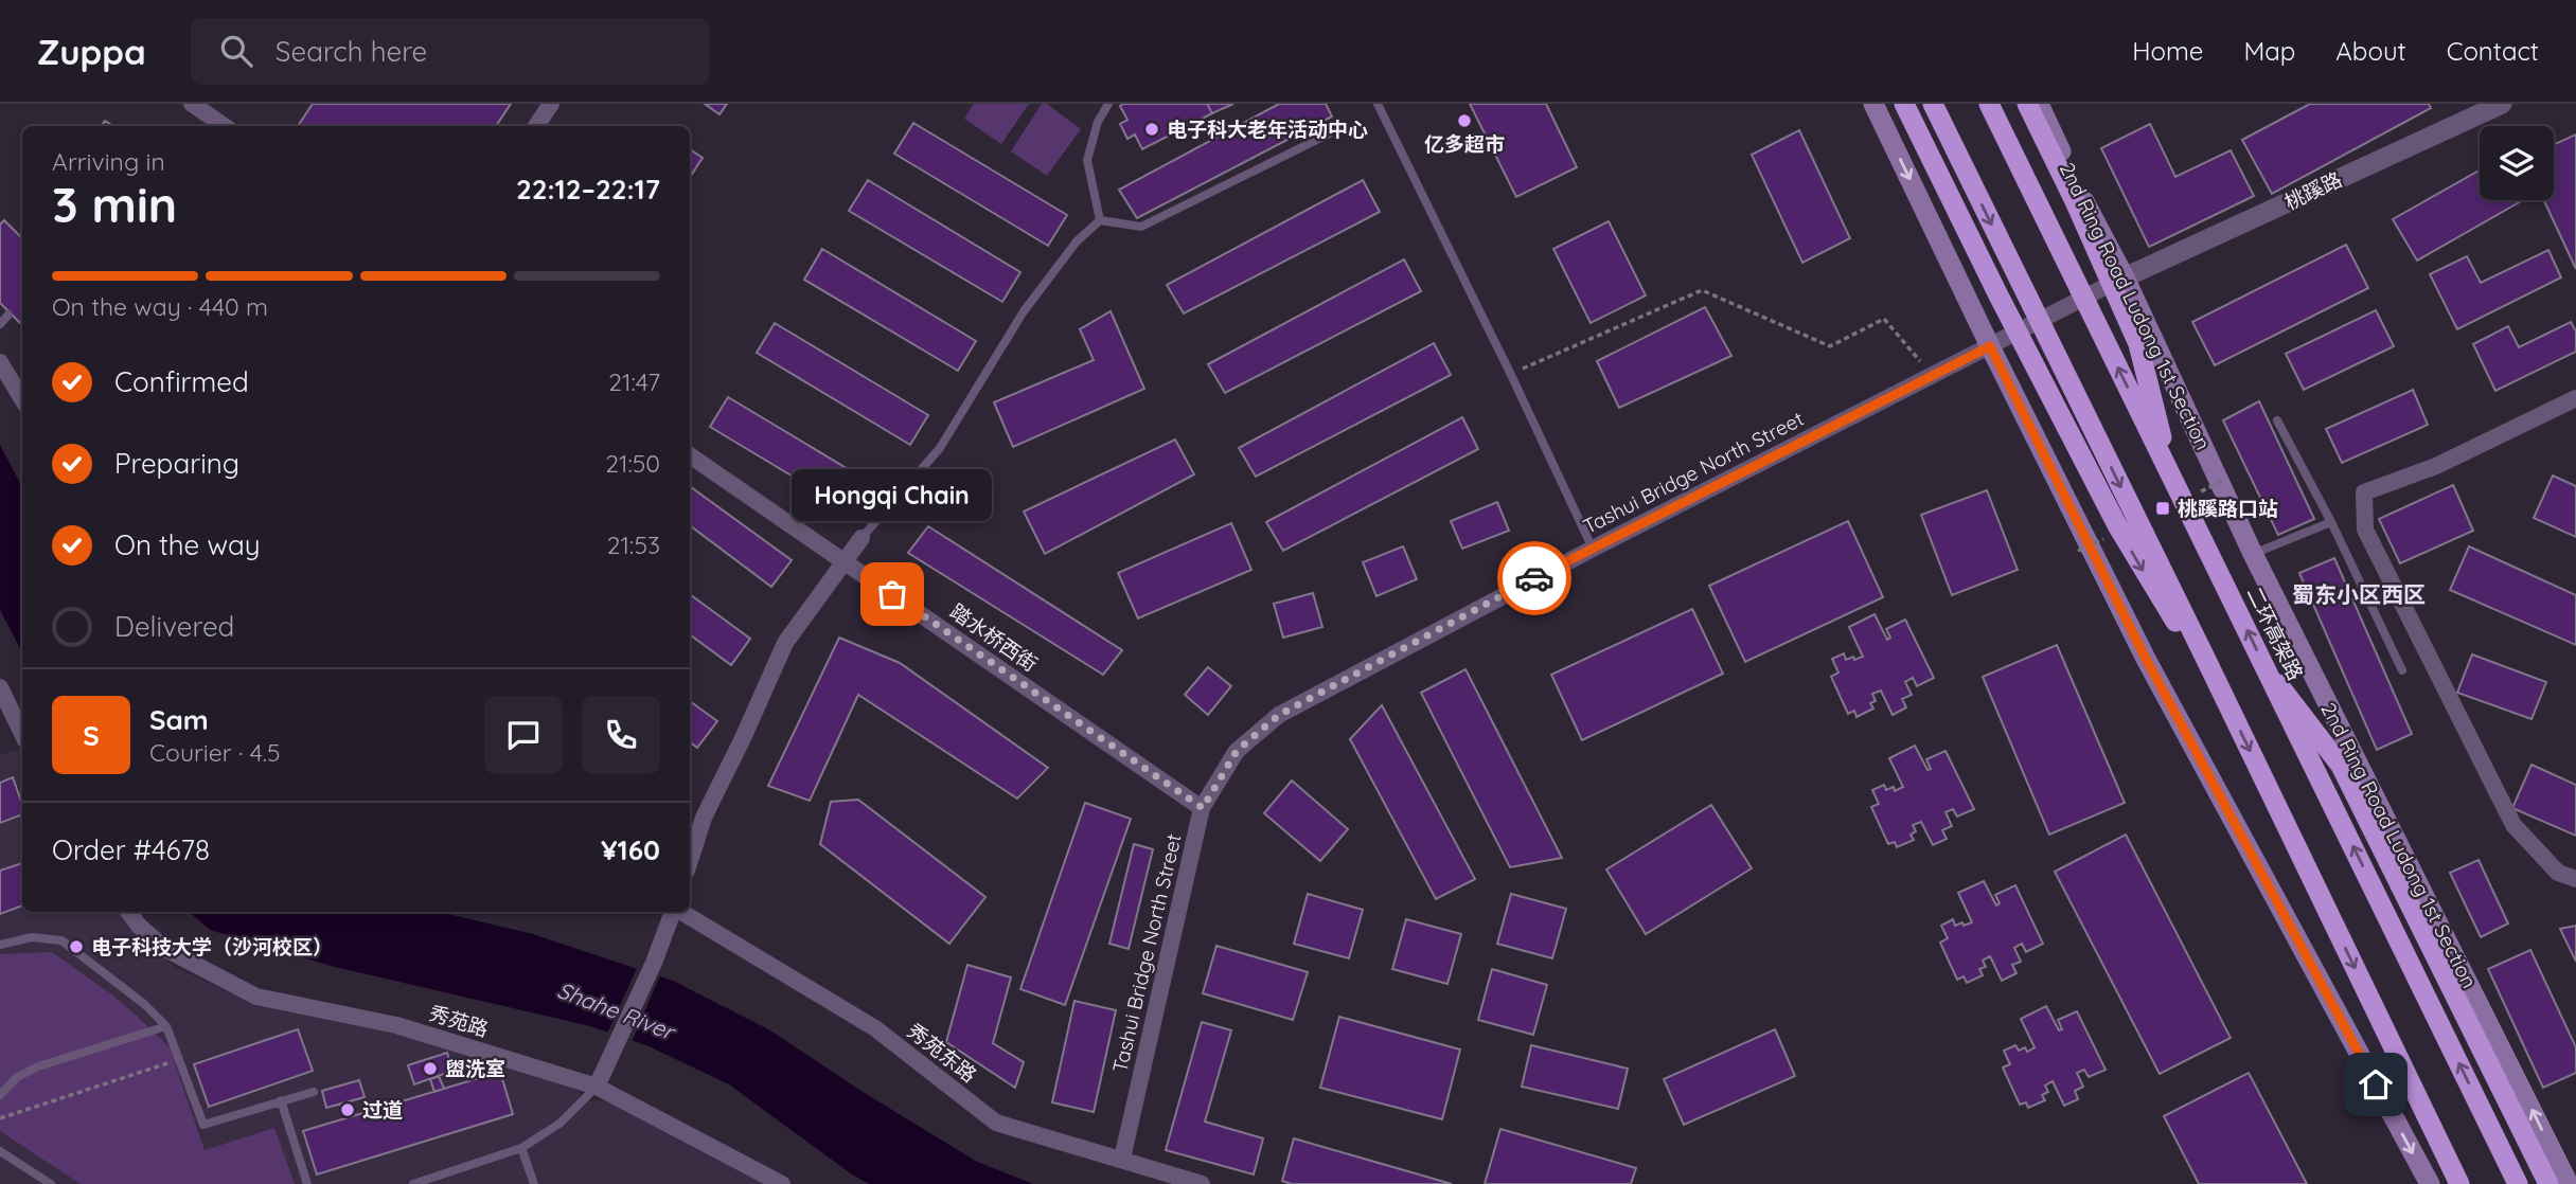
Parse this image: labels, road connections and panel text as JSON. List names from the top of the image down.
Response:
{
  "streets": {
    "highway": ["二环高架路"],
    "main road": ["2nd Ring Road Ludong 1st Section"],
    "street": [
      "桃蹊路",
      "Tashui Bridge North Street",
      "踏水桥西街",
      "秀苑路",
      "秀苑东路"
    ]
  },
  "crossings": [
    ["桃蹊路", "2nd Ring Road Ludong 1st Section"],
    ["桃蹊路", "Tashui Bridge North Street"],
    ["2nd Ring Road Ludong 1st Section", "Tashui Bridge North Street"],
    ["Tashui Bridge North Street", "踏水桥西街"],
    ["Tashui Bridge North Street", "秀苑东路"]
  ],
  "districts": ["蜀东小区西区"],
  "water": ["Shahe River"],
  "places": {
    "other": [
      "亿多超市",
      "电子科大老年活动中心",
      "Hongqi Chain",
      "电子科技大学（沙河校区）",
      "盥洗室",
      "过道"
    ],
    "transit": ["桃蹊路口站"]
  },
  "page": {
    "header": "Zuppa",
    "search": "Search here",
    "nav": [
      "Home",
      "Map",
      "About",
      "Contact"
    ],
    "heading": ["3 min", "Arriving in", "22:12–22:17"],
    "panel": [
      "Sam",
      "Courier · 4.5",
      "Order #4678",
      "¥160"
    ],
    "bar": "On the way · 440 m",
    "list": [
      ["Confirmed", "21:47"],
      ["Preparing", "21:50"],
      ["On the way", "21:53"],
      "Delivered"
    ],
    "bubble": "Hongqi Chain",
    "round": "S"
  }
}
